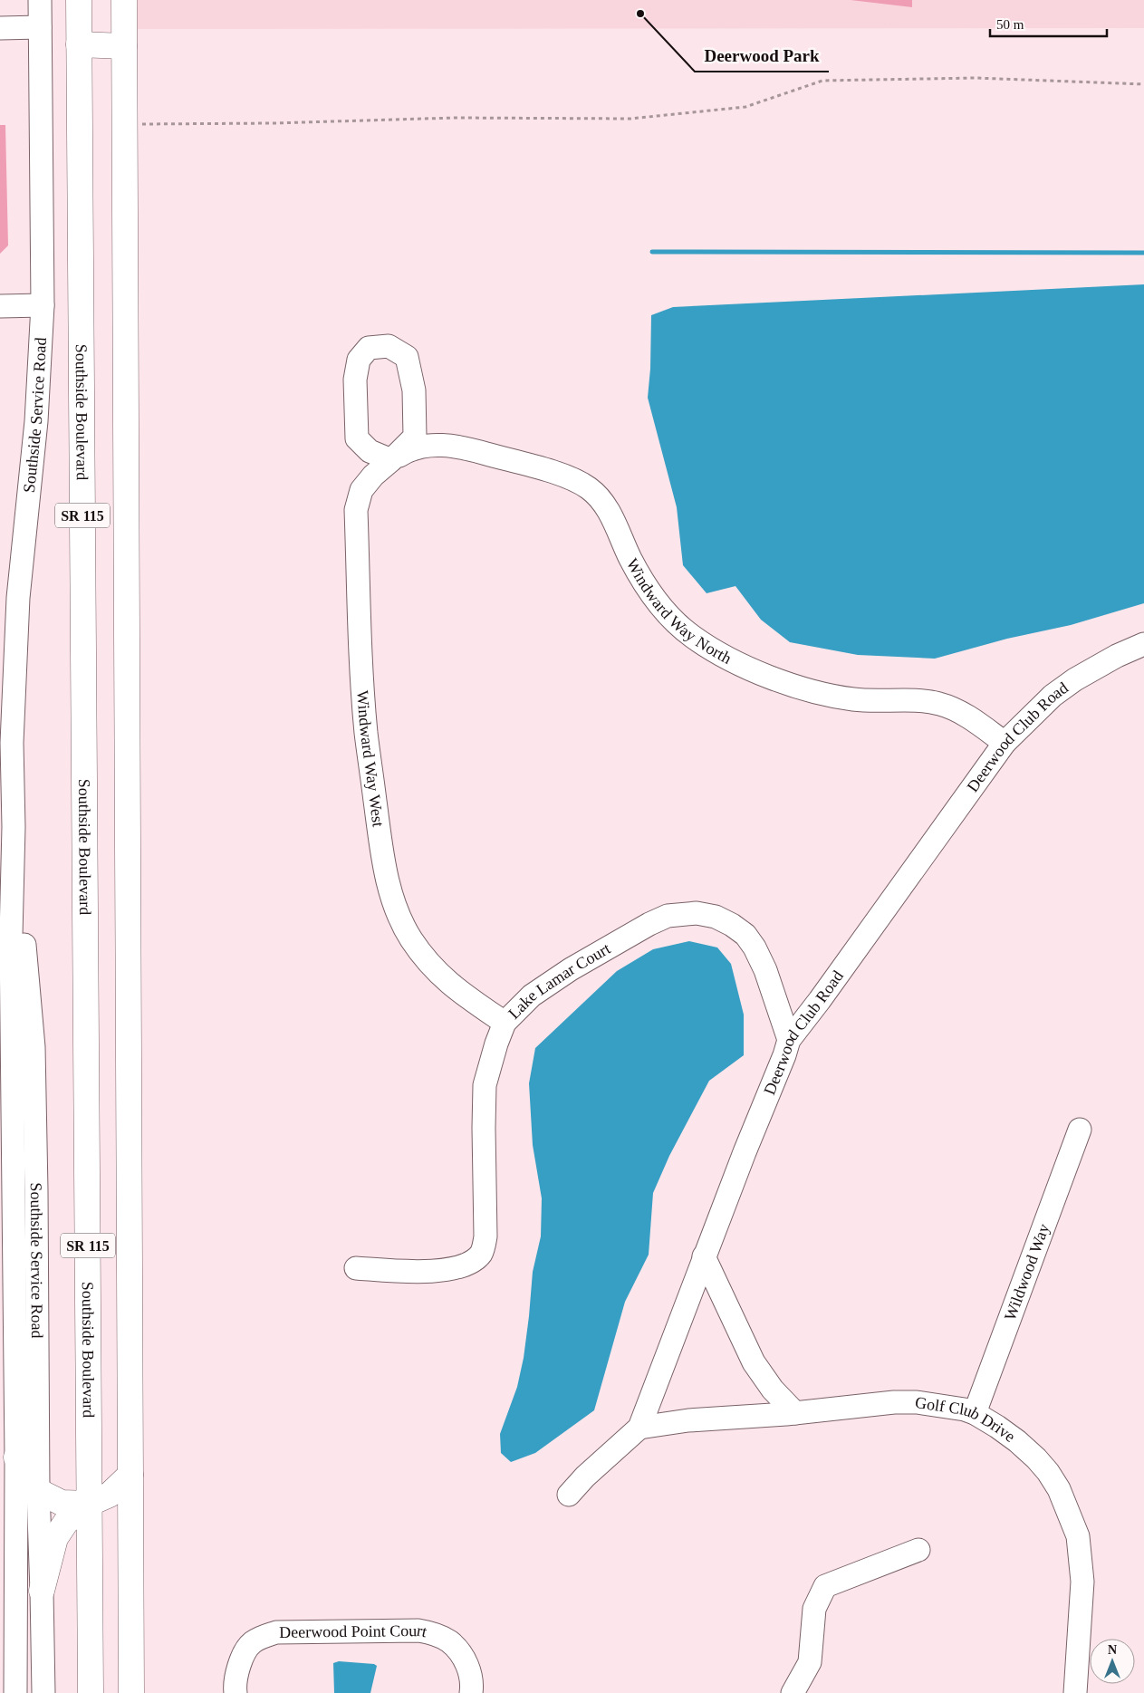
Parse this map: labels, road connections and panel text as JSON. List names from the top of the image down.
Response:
{
  "streets": {
    "highway": ["Southside Boulevard", "SR 115"],
    "street": [
      "Southside Service Road",
      "Windward Way North",
      "Deerwood Club Road",
      "Windward Way West",
      "Lake Lamar Court",
      "Wildwood Way",
      "Golf Club Drive",
      "Deerwood Point Court"
    ]
  },
  "crossings": [
    ["Windward Way North", "Deerwood Club Road"],
    ["Windward Way North", "Windward Way West"],
    ["Deerwood Club Road", "Lake Lamar Court"],
    ["Deerwood Club Road", "Golf Club Drive"],
    ["Windward Way West", "Lake Lamar Court"],
    ["Wildwood Way", "Golf Club Drive"]
  ],
  "places": ["Deerwood Park"],
  "scale_bar": "50 m",
  "north": "top"
}
